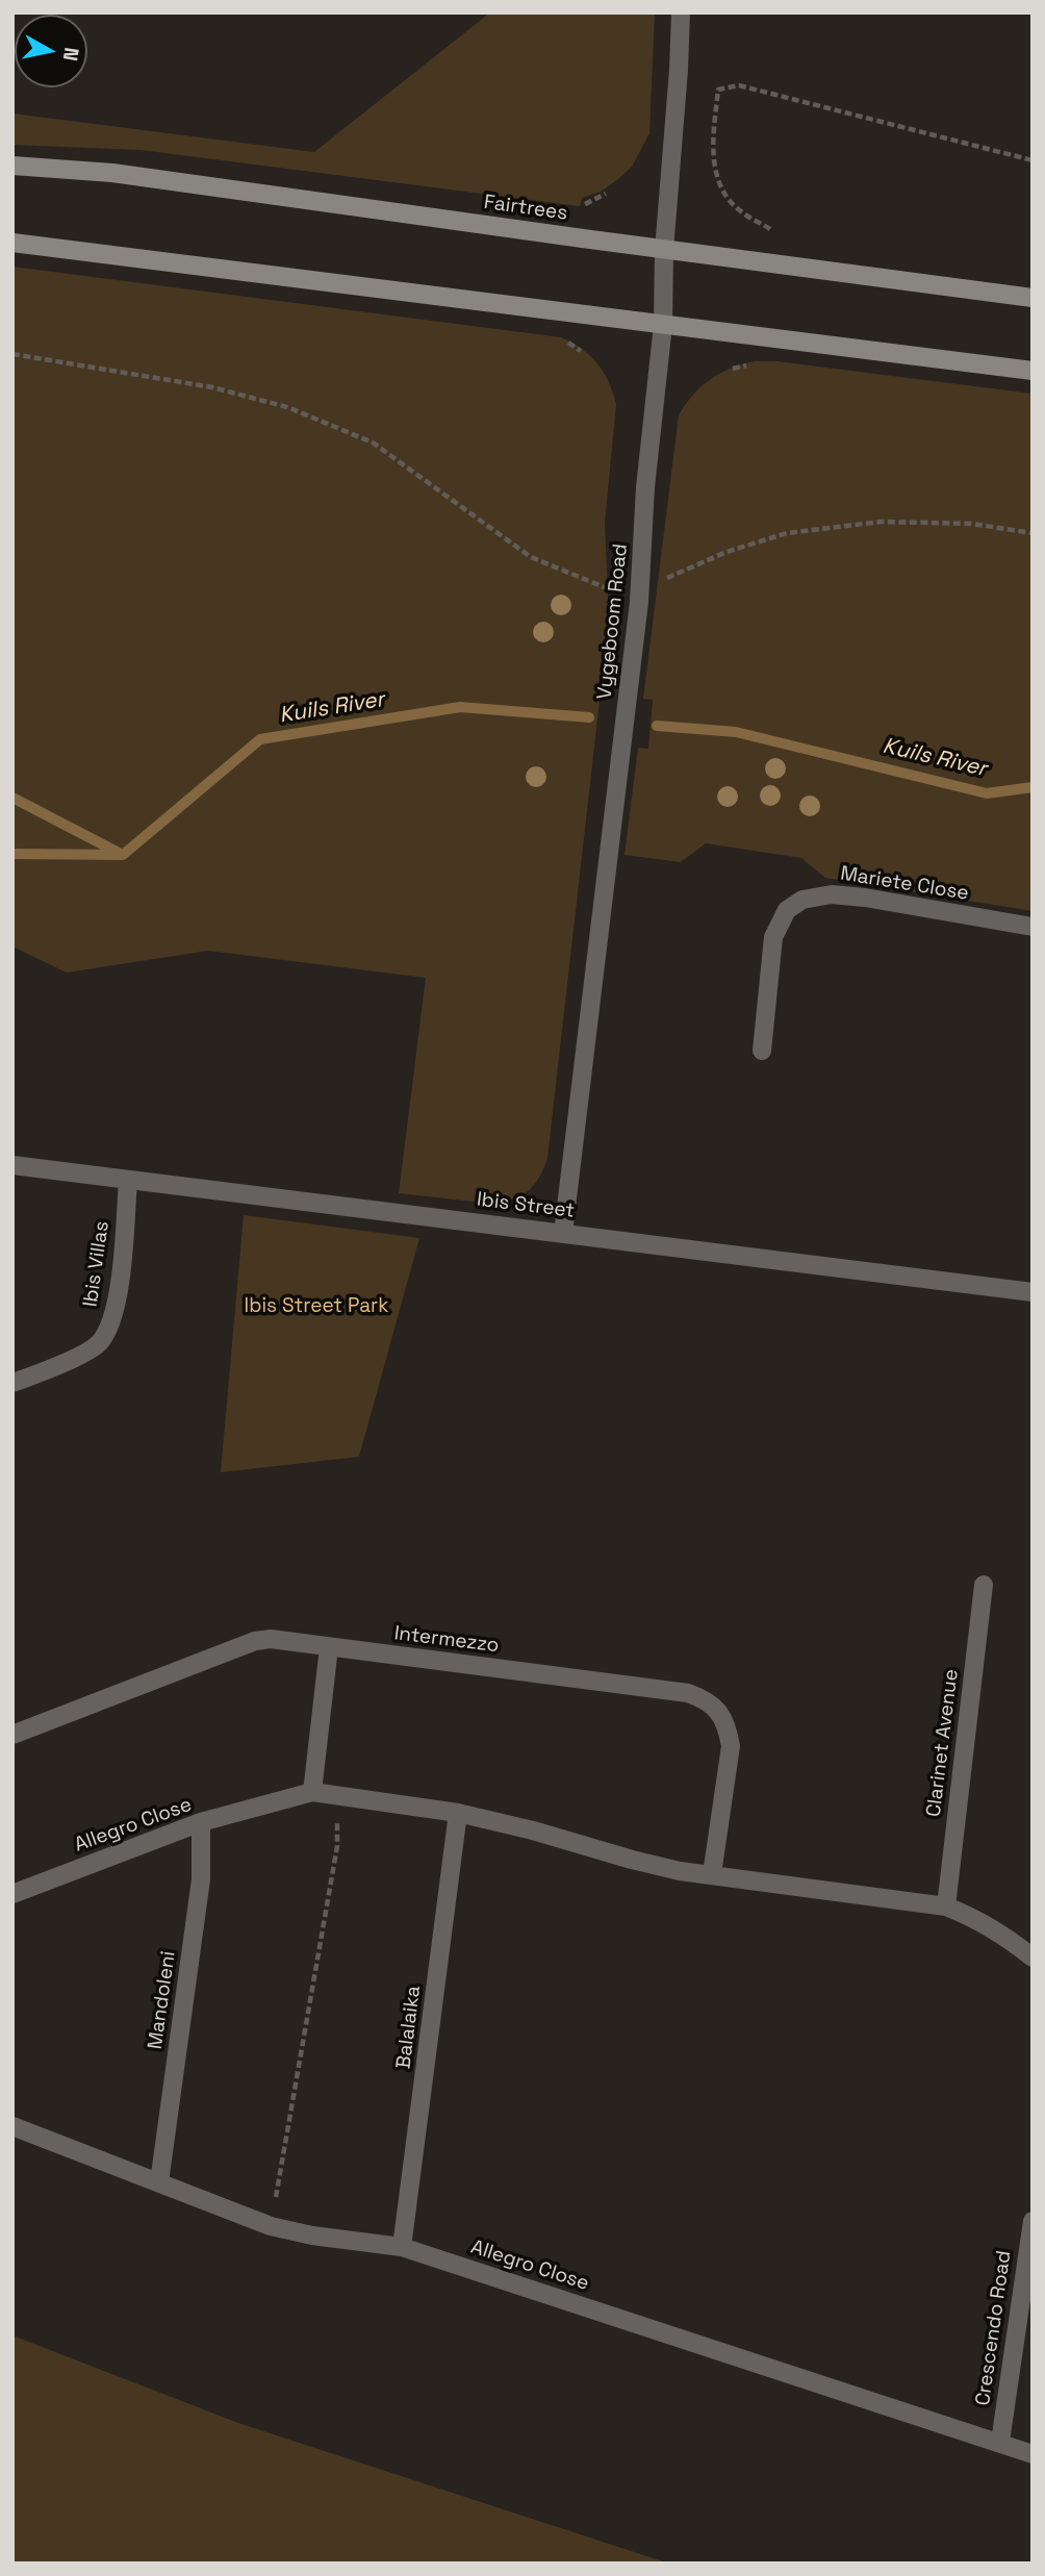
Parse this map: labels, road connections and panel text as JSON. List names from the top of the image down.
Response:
{
  "streets": {
    "main road": ["Fairtrees"],
    "street": [
      "Vygeboom Road",
      "Mariete Close",
      "Ibis Street",
      "Ibis Villas",
      "Intermezzo",
      "Clarinet Avenue",
      "Allegro Close",
      "Mandoleni",
      "Balalaika",
      "Crescendo Road"
    ]
  },
  "crossings": [
    ["Fairtrees", "Vygeboom Road"],
    ["Vygeboom Road", "Ibis Street"],
    ["Ibis Street", "Ibis Villas"],
    ["Intermezzo", "Allegro Close"],
    ["Clarinet Avenue", "Allegro Close"],
    ["Allegro Close", "Mandoleni"],
    ["Allegro Close", "Balalaika"],
    ["Allegro Close", "Crescendo Road"]
  ],
  "water": ["Kuils River"],
  "parks": ["Ibis Street Park"],
  "north": "right"
}
